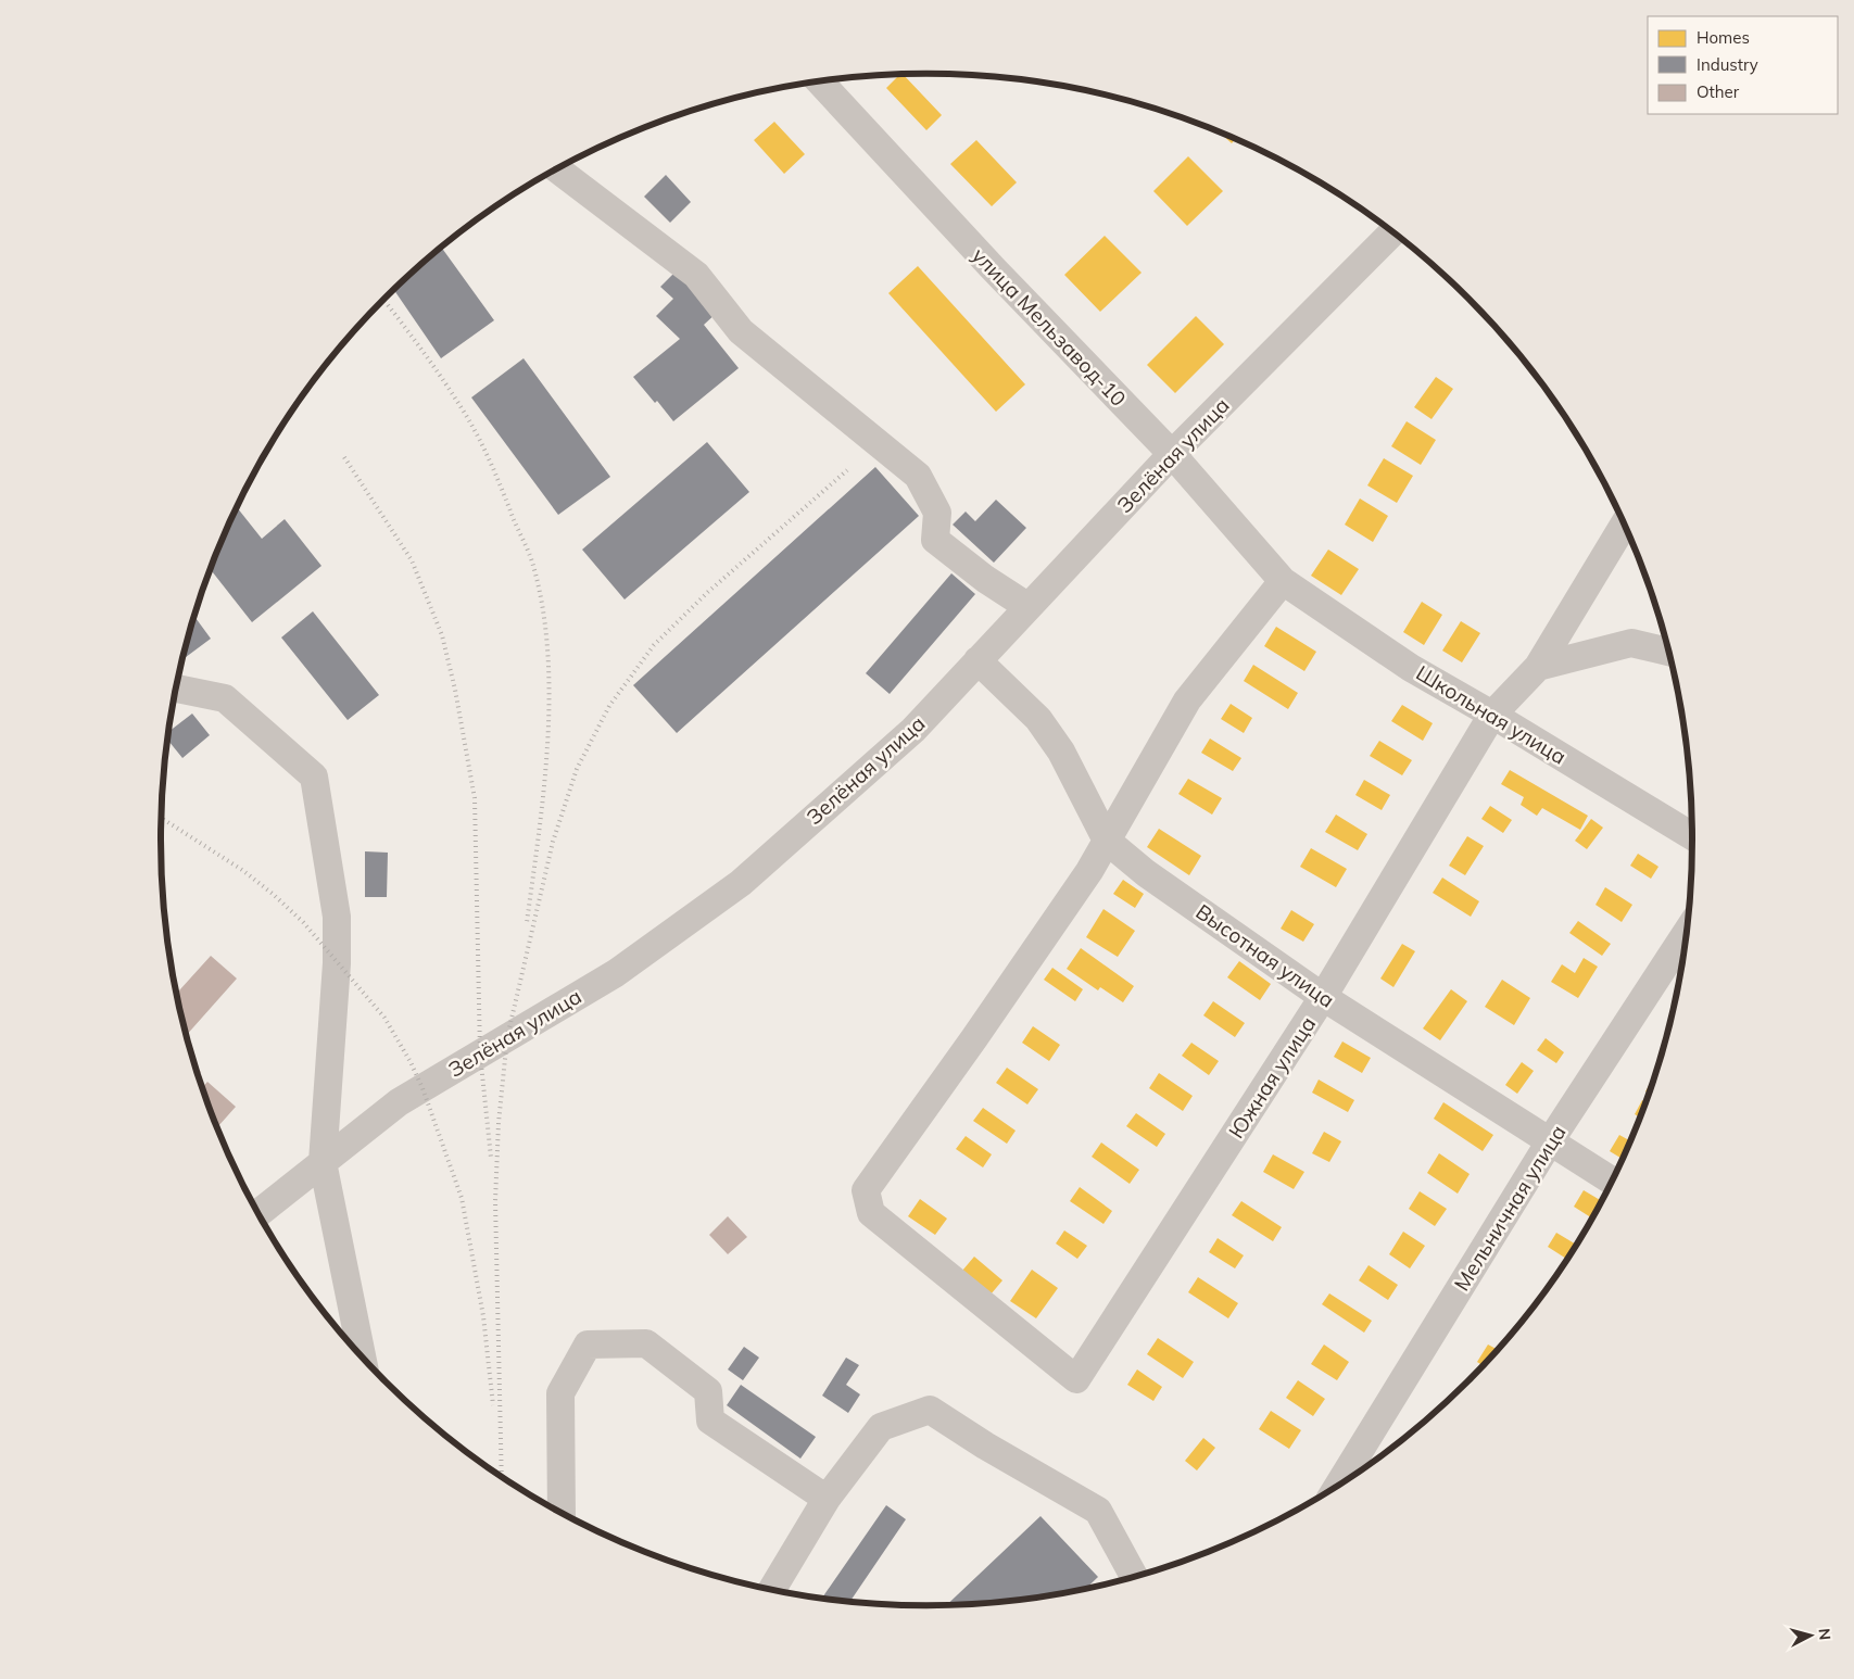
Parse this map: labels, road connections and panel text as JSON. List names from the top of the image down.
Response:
{
  "streets": {
    "street": [
      "улица Мельзавод-10",
      "Зелёная улица",
      "Школьная улица",
      "Высотная улица",
      "Южная улица",
      "Мельничная улица"
    ]
  },
  "crossings": [
    ["улица Мельзавод-10", "Зелёная улица"],
    ["улица Мельзавод-10", "Школьная улица"],
    ["Зелёная улица", "Высотная улица"],
    ["Школьная улица", "Южная улица"],
    ["Высотная улица", "Южная улица"],
    ["Высотная улица", "Мельничная улица"]
  ],
  "legend": ["Homes", "Industry", "Other"],
  "north": "right"
}
